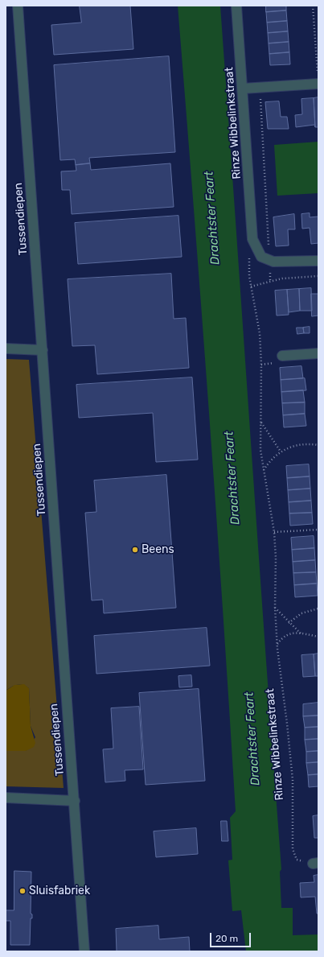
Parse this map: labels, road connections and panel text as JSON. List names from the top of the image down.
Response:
{
  "streets": {
    "street": ["Rinze Wibbelinkstraat", "Tussendiepen"]
  },
  "water": ["Drachtster Feart"],
  "places": ["Beens", "Sluisfabriek"],
  "scale_bar": "20 m"
}
